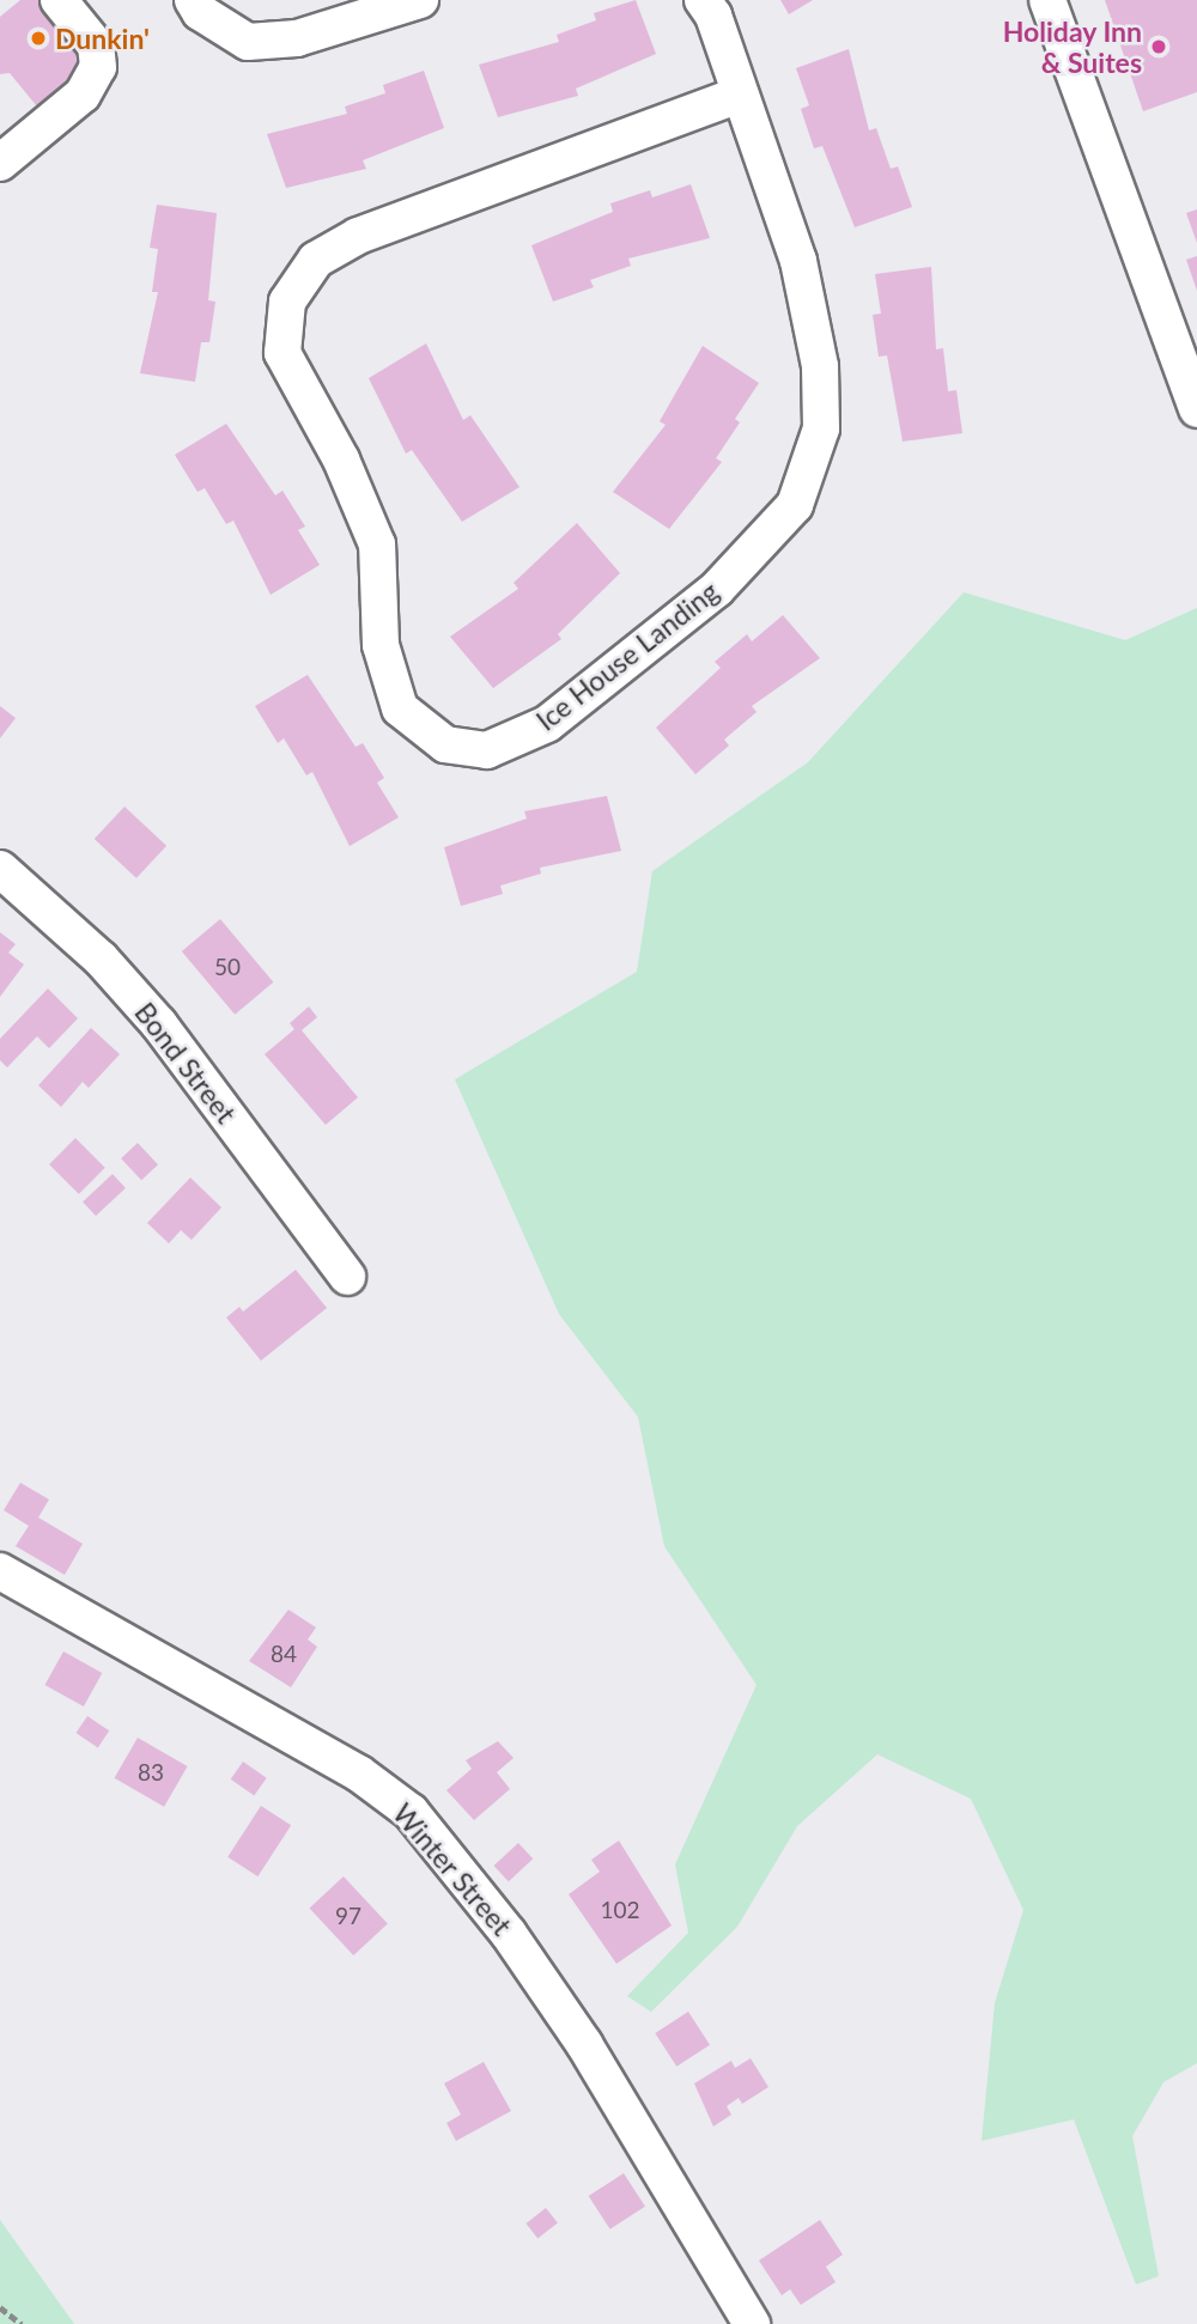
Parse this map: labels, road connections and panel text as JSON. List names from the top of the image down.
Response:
{
  "streets": {
    "street": ["Ice House Landing", "Bond Street", "Winter Street"]
  },
  "places": ["Dunkin'", "Holiday Inn & Suites"],
  "house_numbers": [
    "50",
    "84",
    "83",
    "102",
    "97"
  ]
}
